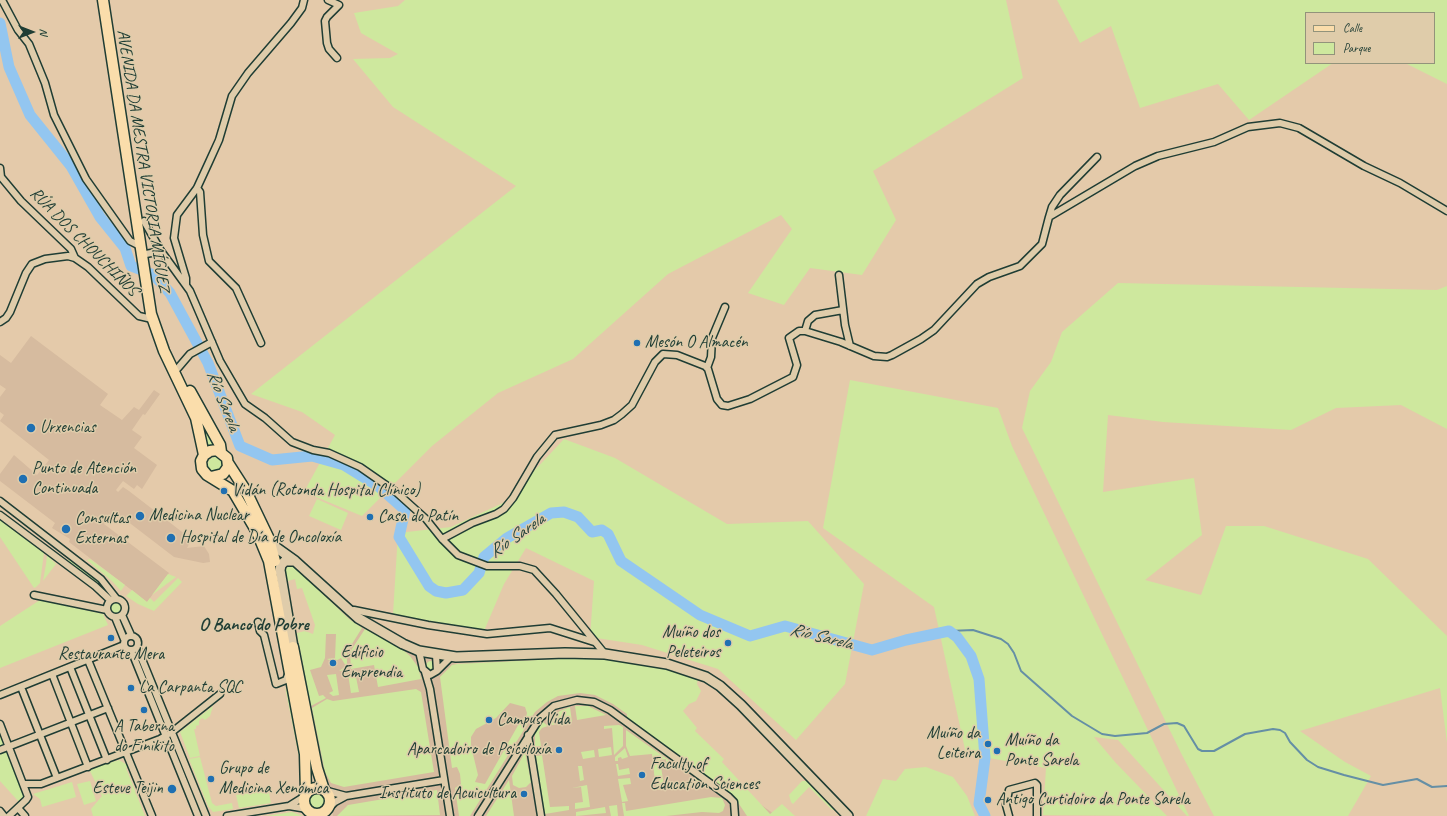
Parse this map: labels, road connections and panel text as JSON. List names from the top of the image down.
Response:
{
  "streets": {
    "main road": ["AVENIDA DA MESTRA VICTORIA MÍGUEZ"],
    "street": ["RÚA DOS CHOUCHIÑOS"]
  },
  "crossings": [
    ["AVENIDA DA MESTRA VICTORIA MÍGUEZ", "RÚA DOS CHOUCHIÑOS"]
  ],
  "districts": ["O Banco do Pobre"],
  "water": ["Río Sarela"],
  "places": [
    "Mesón O Almacén",
    "Urxencias",
    "Punto de Atención Continuada",
    "Vidán (Rotonda Hospital Clínico)",
    "Medicina Nuclear",
    "Casa do Patín",
    "Consultas Externas",
    "Hospital de Día de Oncoloxía",
    "Restaurante Mera",
    "Muíño dos Peleteiros",
    "Edificio Emprendia",
    "La Carpanta SQC",
    "A Taberna do Finikito",
    "Campus Vida",
    "Muíño da Leiteira",
    "Aparcadoiro de Psicoloxía",
    "Muíño da Ponte Sarela",
    "Faculty of Education Sciences",
    "Grupo de Medicina Xenómica",
    "Esteve Teijin",
    "Instituto de Acuicultura",
    "Antigo Curtidoiro da Ponte Sarela"
  ],
  "legend": ["Calle", "Parque"],
  "north": "right"
}
